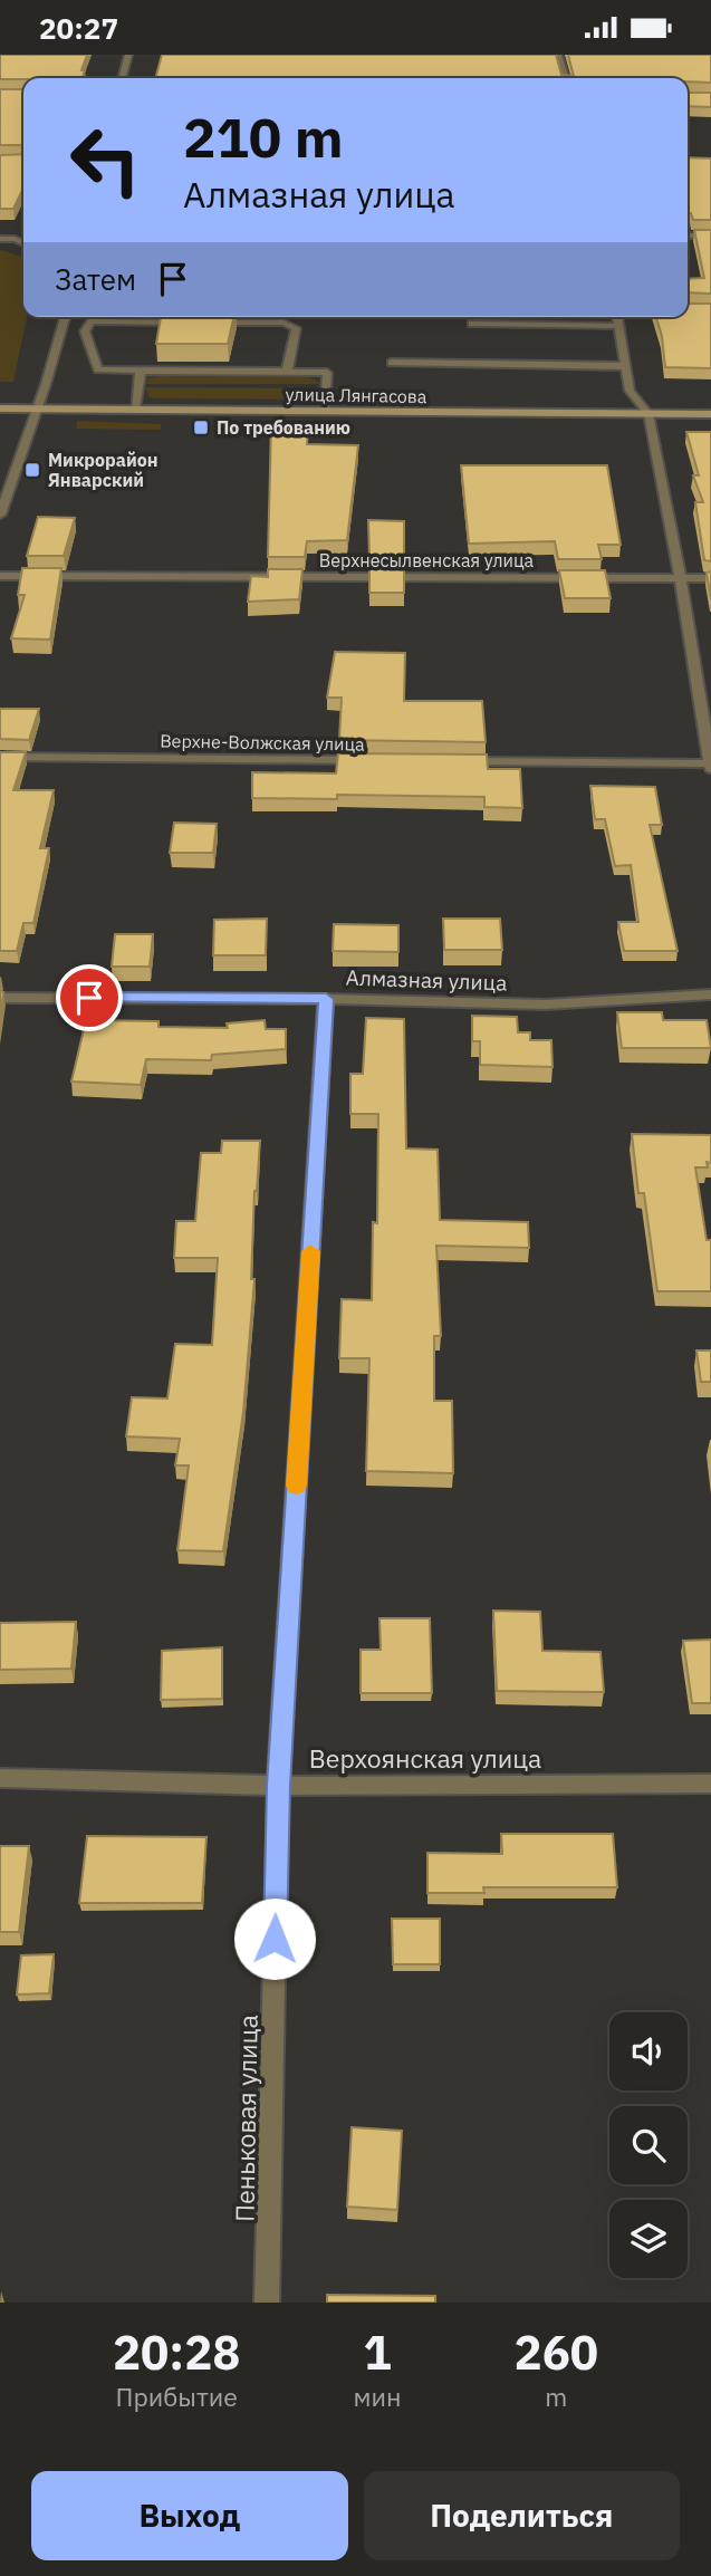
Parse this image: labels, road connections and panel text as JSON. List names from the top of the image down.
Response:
{
  "streets": {
    "main road": ["улица Лянгасова"],
    "street": [
      "Верхнесылвенская улица",
      "Верхне-Волжская улица",
      "Алмазная улица",
      "Верхоянская улица",
      "Пеньковая улица"
    ]
  },
  "crossings": [
    ["Алмазная улица", "Пеньковая улица"],
    ["Верхоянская улица", "Пеньковая улица"]
  ],
  "places": {
    "transit": ["По требованию", "Микрорайон Январский"]
  },
  "page": {
    "status": "20:27",
    "turn": ["210 m", "Алмазная улица"],
    "then": "Затем",
    "eta": [
      "20:28",
      "Прибытие",
      "1",
      "мин",
      "260",
      "m"
    ],
    "buttons": ["Выход", "Поделиться"]
  }
}
